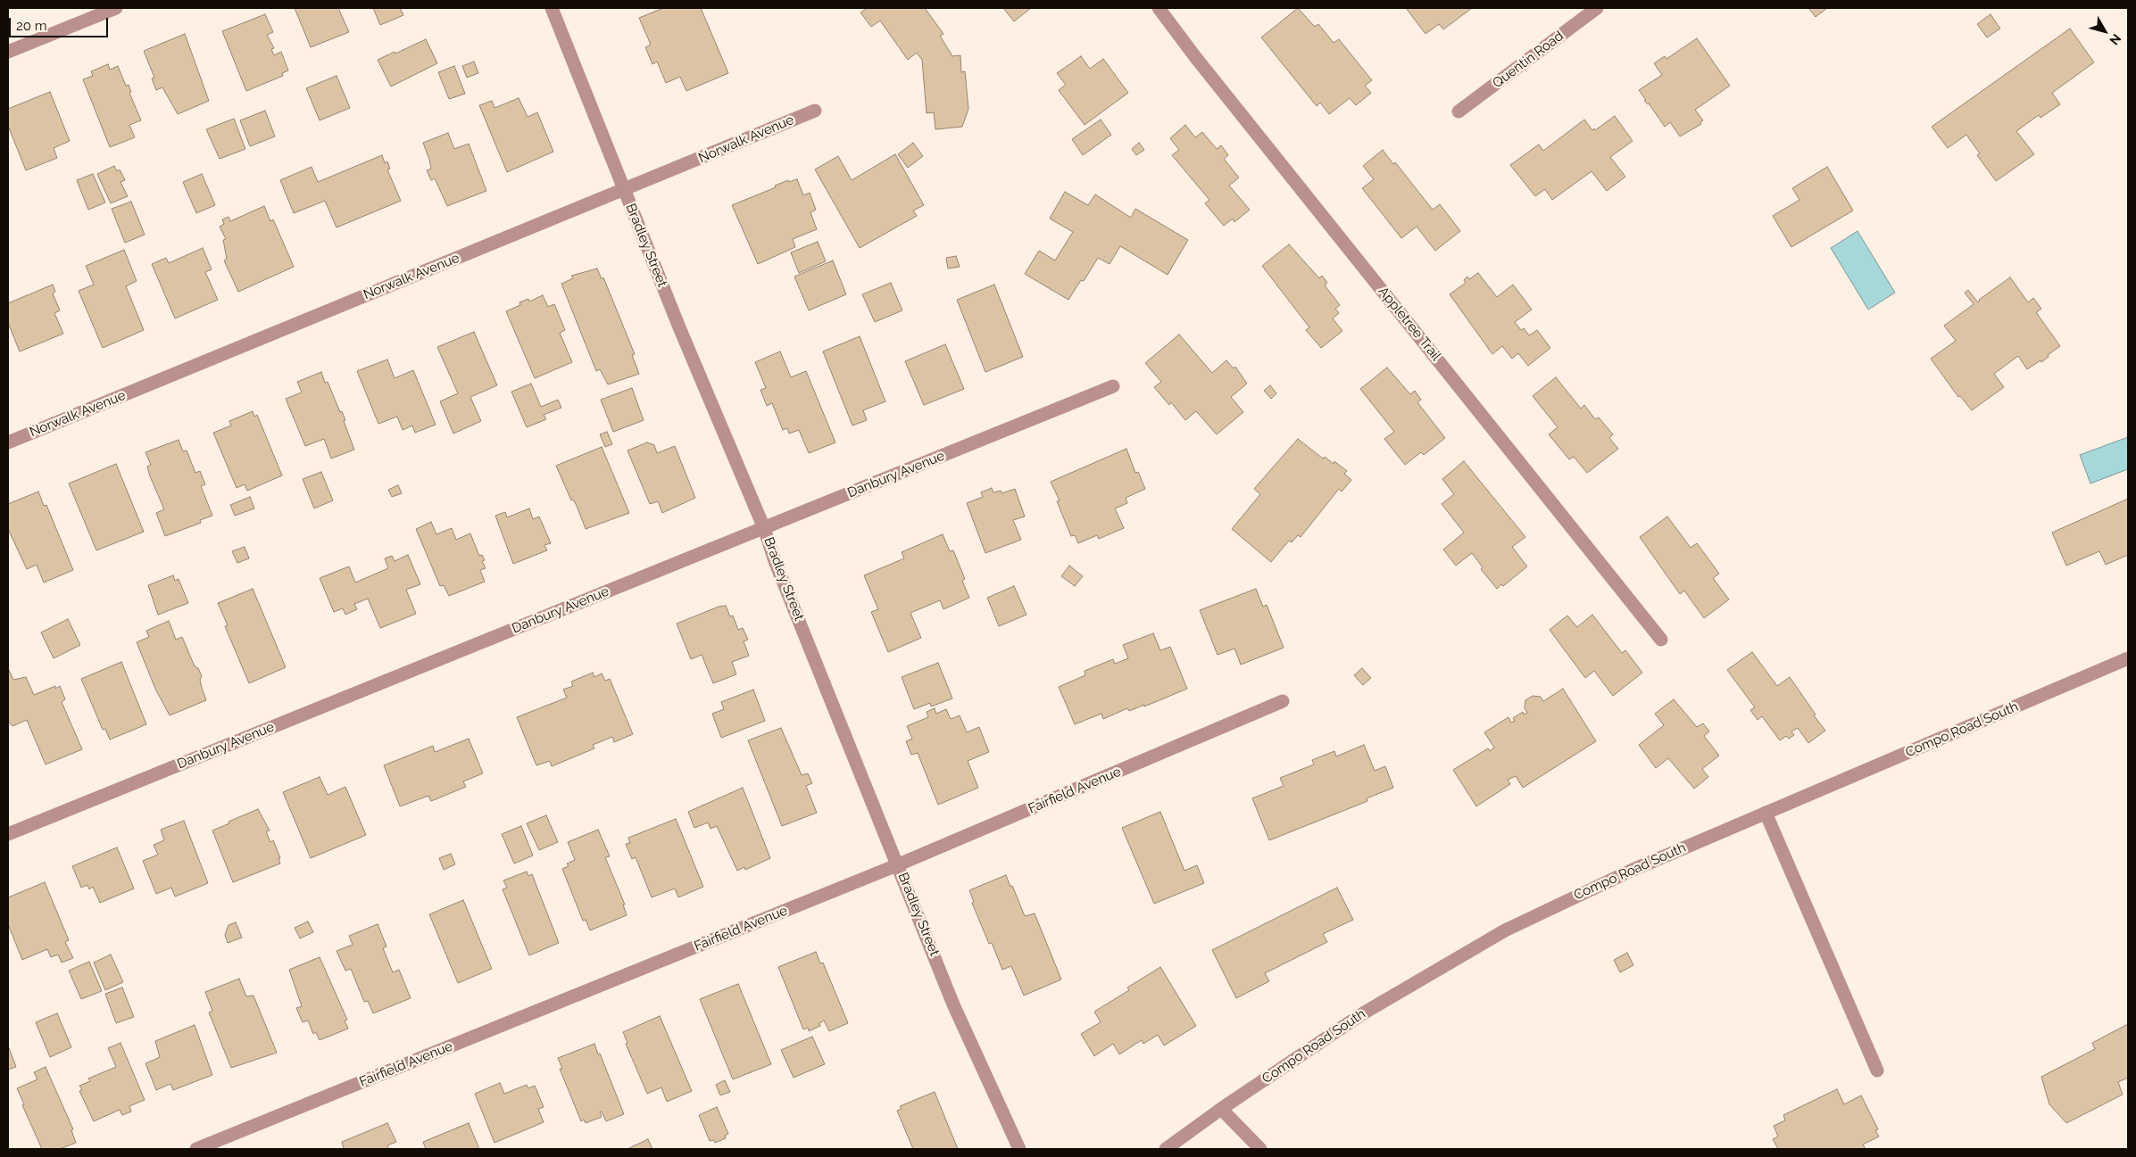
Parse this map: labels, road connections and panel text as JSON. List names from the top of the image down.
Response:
{
  "streets": {
    "street": [
      "Quentin Road",
      "Norwalk Avenue",
      "Bradley Street",
      "Appletree Trail",
      "Danbury Avenue",
      "Compo Road South",
      "Fairfield Avenue"
    ]
  },
  "crossings": [
    ["Norwalk Avenue", "Bradley Street"],
    ["Bradley Street", "Danbury Avenue"],
    ["Bradley Street", "Fairfield Avenue"]
  ],
  "scale_bar": "20 m",
  "north": "bottom right"
}
